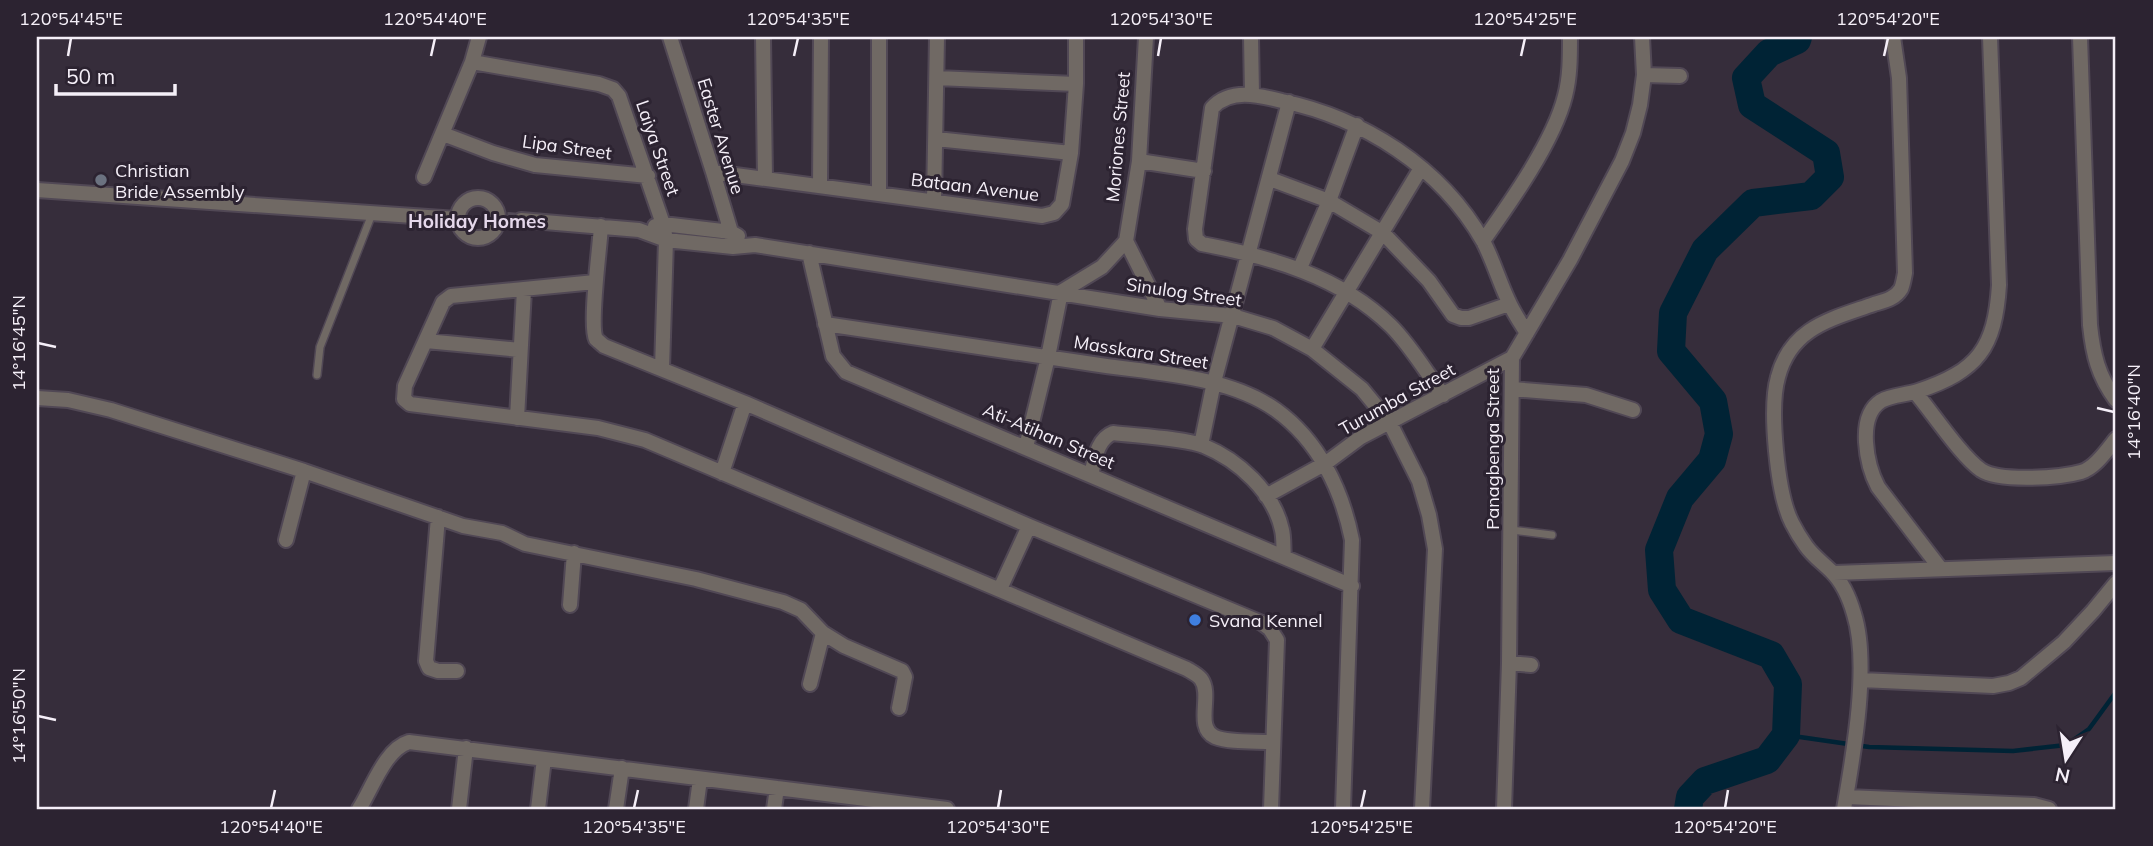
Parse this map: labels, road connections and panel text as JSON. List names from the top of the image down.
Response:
{
  "streets": {
    "street": [
      "Easter Avenue",
      "Moriones Street",
      "Lipa Street",
      "Laiya Street",
      "Bataan Avenue",
      "Sinulog Street",
      "Masskara Street",
      "Turumba Street",
      "Ati-Atihan Street",
      "Panagbenga Street"
    ]
  },
  "crossings": [
    ["Easter Avenue", "Bataan Avenue"],
    ["Easter Avenue", "Sinulog Street"],
    ["Lipa Street", "Laiya Street"],
    ["Sinulog Street", "Turumba Street"],
    ["Sinulog Street", "Ati-Atihan Street"],
    ["Masskara Street", "Turumba Street"],
    ["Masskara Street", "Ati-Atihan Street"],
    ["Turumba Street", "Panagbenga Street"]
  ],
  "districts": ["Holiday Homes"],
  "places": ["Christian Bride Assembly", "Svana Kennel"],
  "scale_bar": "50 m",
  "north": "bottom",
  "coordinates": [
    "120°54'45\"E",
    "120°54'40\"E",
    "120°54'35\"E",
    "120°54'30\"E",
    "120°54'25\"E",
    "120°54'20\"E",
    "14°16'45\"N",
    "14°16'40\"N",
    "14°16'50\"N"
  ]
}
